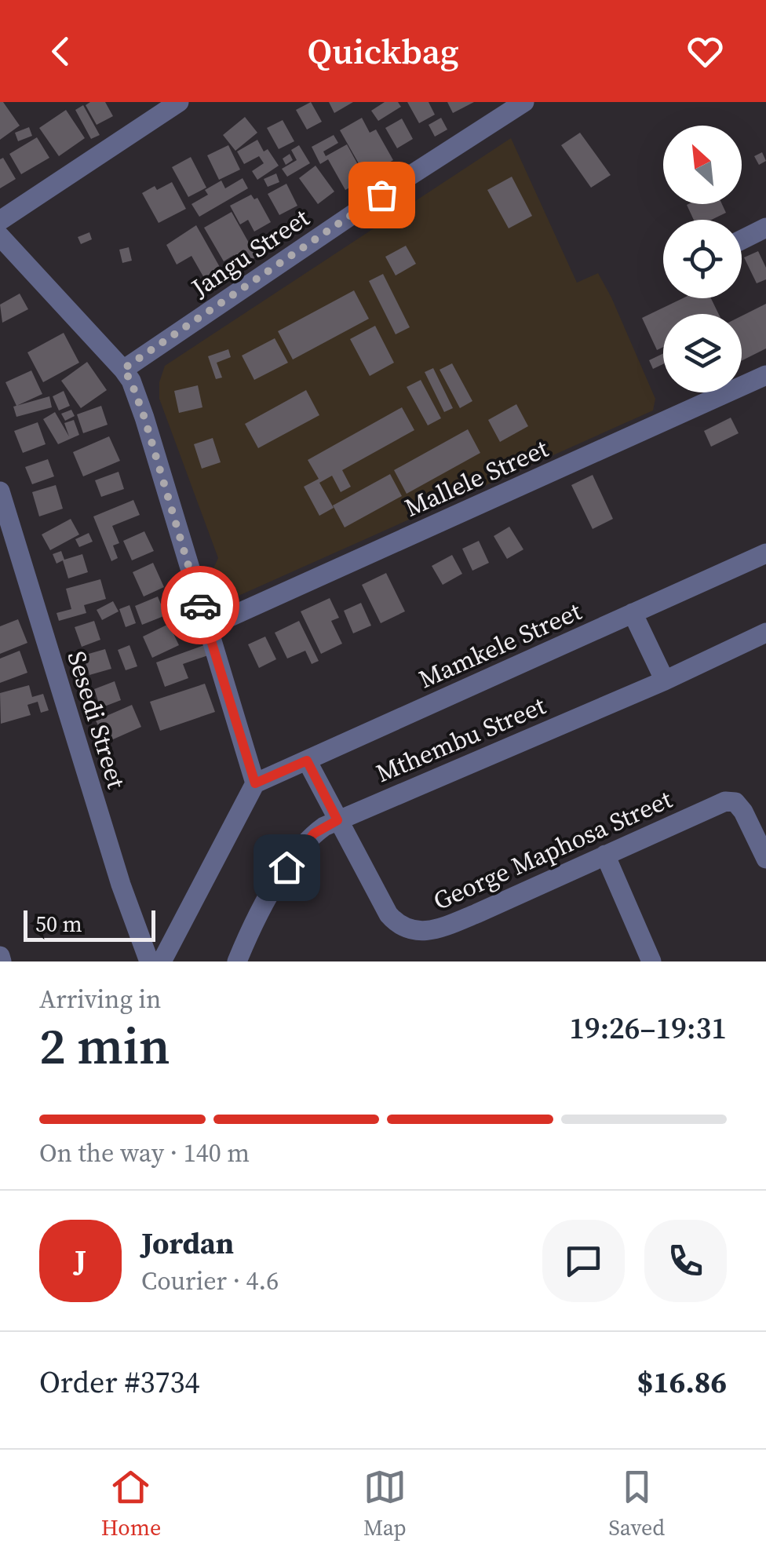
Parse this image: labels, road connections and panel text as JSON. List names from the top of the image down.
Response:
{
  "streets": {
    "street": [
      "Jangu Street",
      "Mallele Street",
      "Mamkele Street",
      "Sesedi Street",
      "Mthembu Street",
      "George Maphosa Street"
    ]
  },
  "crossings": [
    ["Mamkele Street", "George Maphosa Street"],
    ["Mthembu Street", "George Maphosa Street"]
  ],
  "scale_bar": "50 m",
  "north": "top left",
  "page": {
    "header": "Quickbag",
    "scale": "50 m",
    "heading": ["2 min", "Arriving in", "19:26–19:31"],
    "panel": [
      "Jordan",
      "Courier · 4.6",
      "Order #3734",
      "$16.86"
    ],
    "bar": "On the way · 140 m",
    "round": "J",
    "tabs": ["Home", "Map", "Saved"]
  }
}
